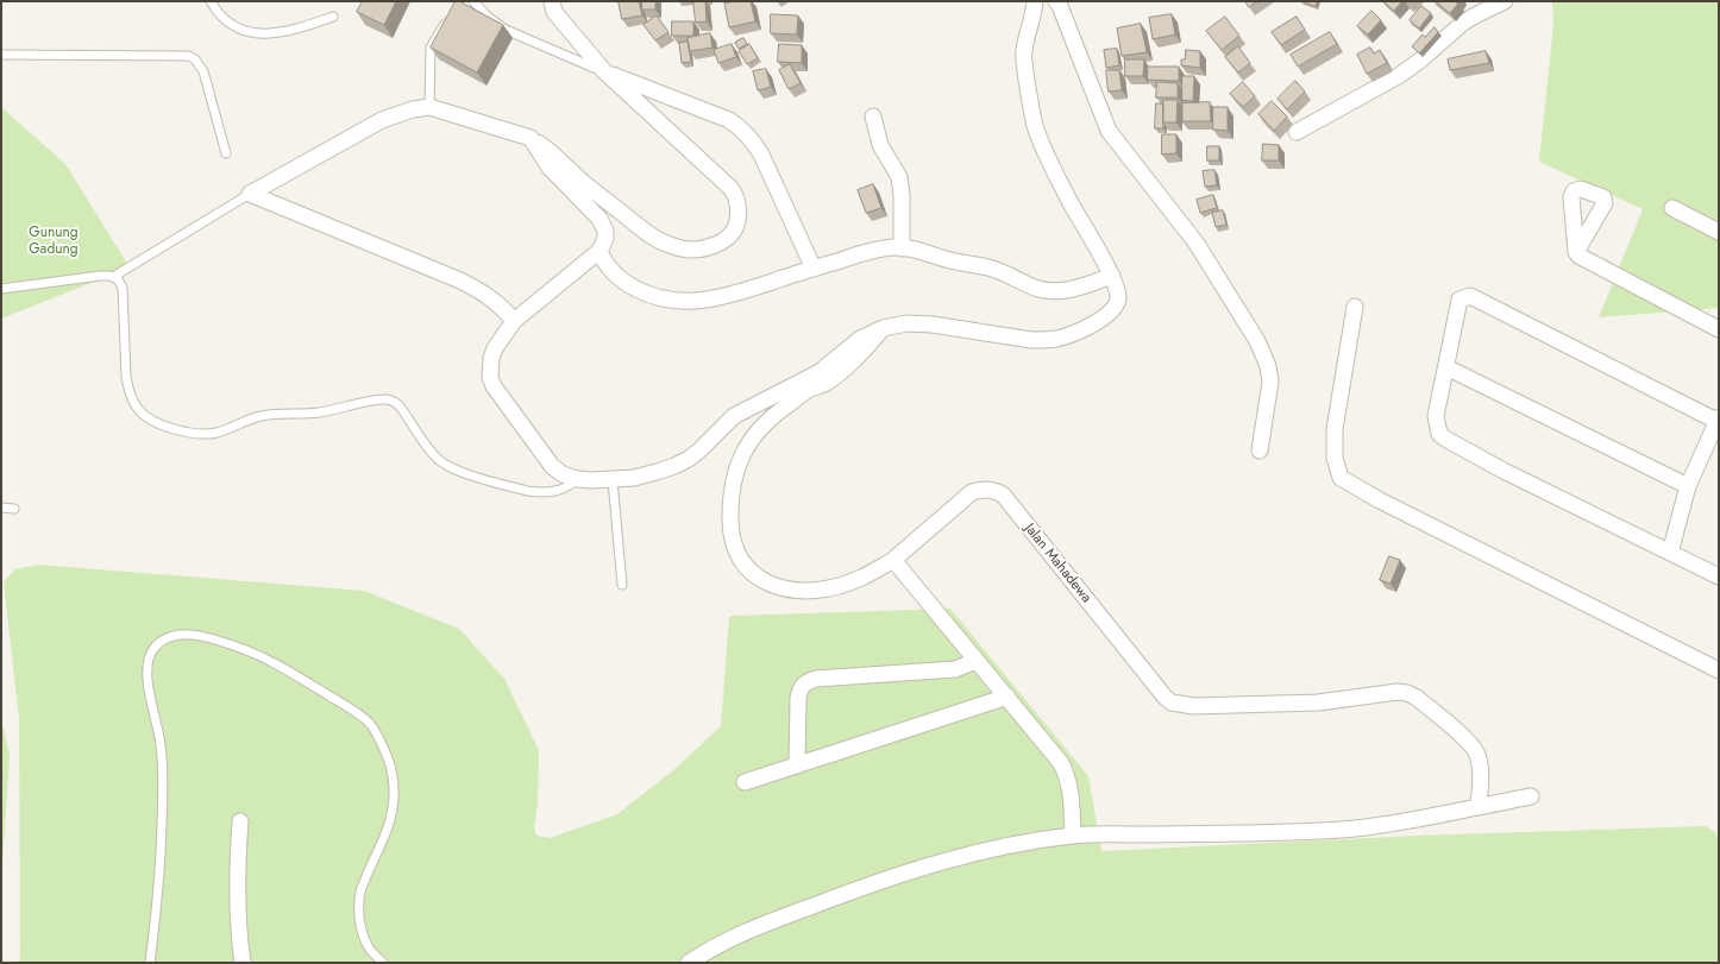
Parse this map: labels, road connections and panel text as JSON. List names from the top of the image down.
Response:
{
  "streets": {
    "street": ["Jalan Mahadewa"]
  },
  "parks": ["Gunung Gadung"]
}
